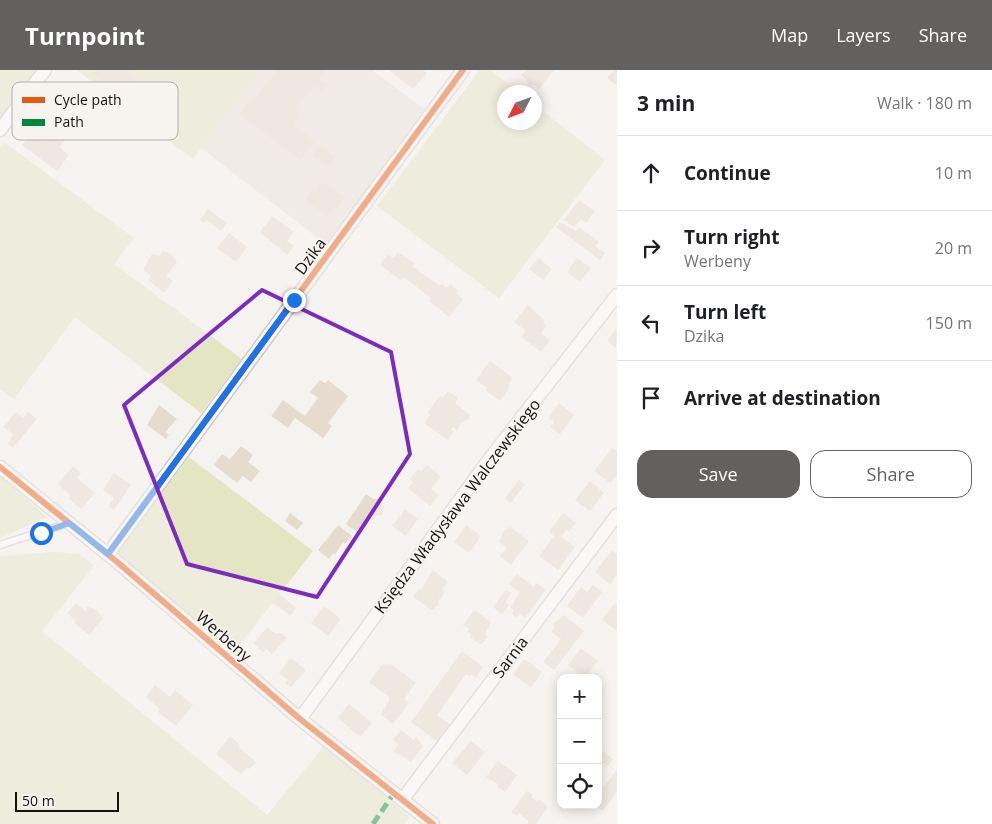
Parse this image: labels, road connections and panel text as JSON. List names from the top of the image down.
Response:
{
  "streets": {
    "street": [
      "Dzika",
      "Księdza Władysława Walczewskiego",
      "Werbeny",
      "Sarnia"
    ]
  },
  "crossings": [
    ["Dzika", "Werbeny"],
    ["Księdza Władysława Walczewskiego", "Werbeny"],
    ["Werbeny", "Sarnia"]
  ],
  "legend": ["Cycle path", "Path"],
  "scale_bar": "50 m",
  "north": "bottom left",
  "page": {
    "header": "Turnpoint",
    "nav": ["Map", "Layers", "Share"],
    "heading": ["3 min", "Walk · 180 m"],
    "list": [
      ["Continue", "10 m"],
      ["Turn right", "Werbeny", "20 m"],
      ["Turn left", "Dzika", "150 m"],
      "Arrive at destination"
    ],
    "buttons": ["Save", "Share"],
    "map_buttons": ["+", "−"],
    "scale": "50 m"
  }
}
